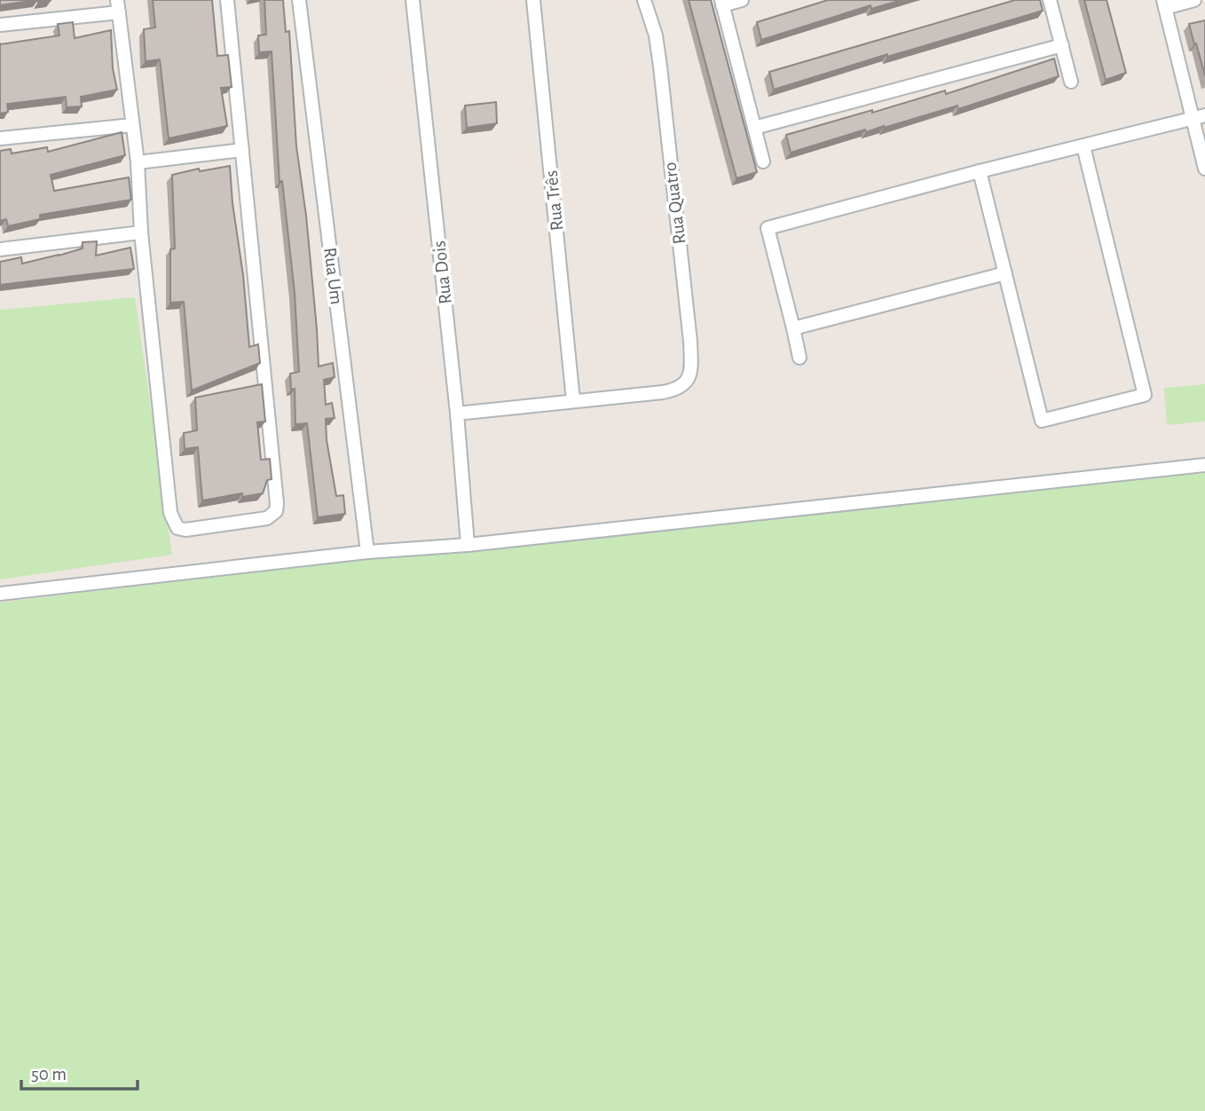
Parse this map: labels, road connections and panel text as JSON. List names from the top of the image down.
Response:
{
  "streets": {
    "street": [
      "Rua Três",
      "Rua Quatro",
      "Rua Dois",
      "Rua Um"
    ]
  },
  "crossings": [
    ["Rua Três", "Rua Quatro"]
  ],
  "scale_bar": "50 m"
}
